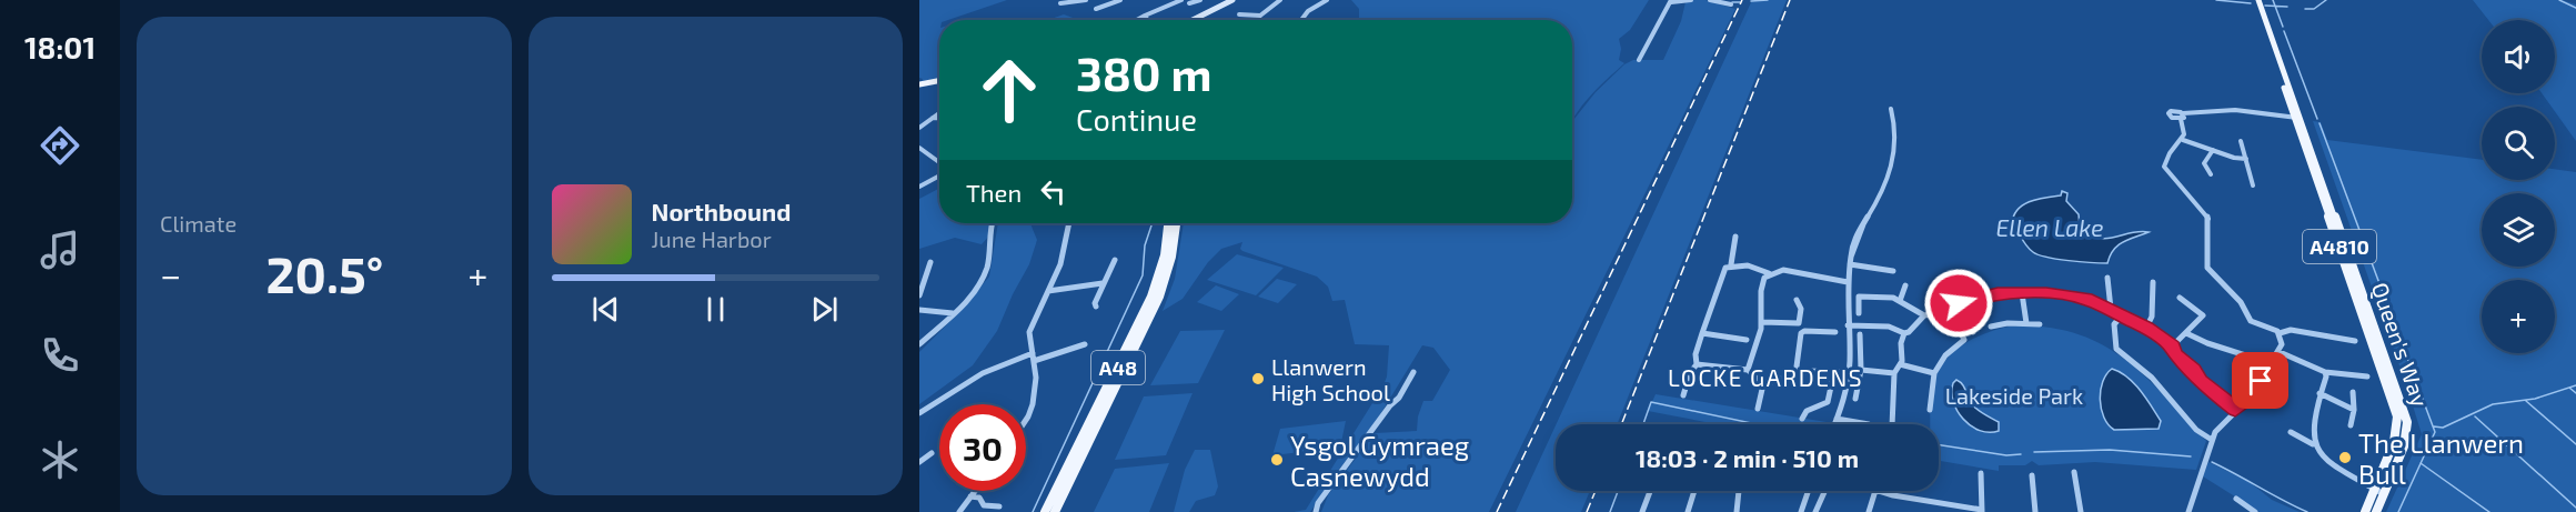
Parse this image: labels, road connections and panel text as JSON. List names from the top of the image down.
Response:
{
  "streets": {
    "main road": ["A4810", "Queen's Way", "A48"]
  },
  "districts": ["LOCKE GARDENS"],
  "water": ["Ellen Lake"],
  "parks": ["Lakeside Park"],
  "places": ["Llanwern High School", "The Llanwern Bull", "Ysgol Gymraeg Casnewydd"],
  "page": {
    "tabs": "18:01",
    "tile": "Climate",
    "map_buttons": "+",
    "turn": ["380 m", "Continue"],
    "then": "Then",
    "song": ["Northbound", "June Harbor"],
    "heat": ["−", "20.5°", "+"],
    "limit": "30",
    "trip": "18:03 · 2 min · 510 m"
  }
}
